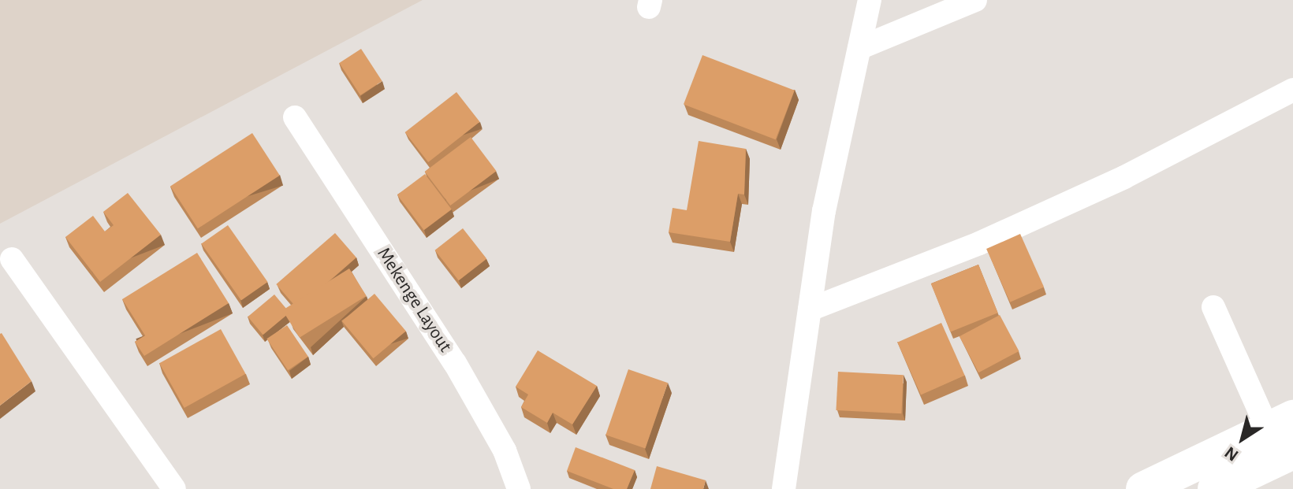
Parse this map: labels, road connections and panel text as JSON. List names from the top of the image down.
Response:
{
  "streets": {
    "street": ["Mekenge Layout"]
  },
  "north": "bottom left"
}
